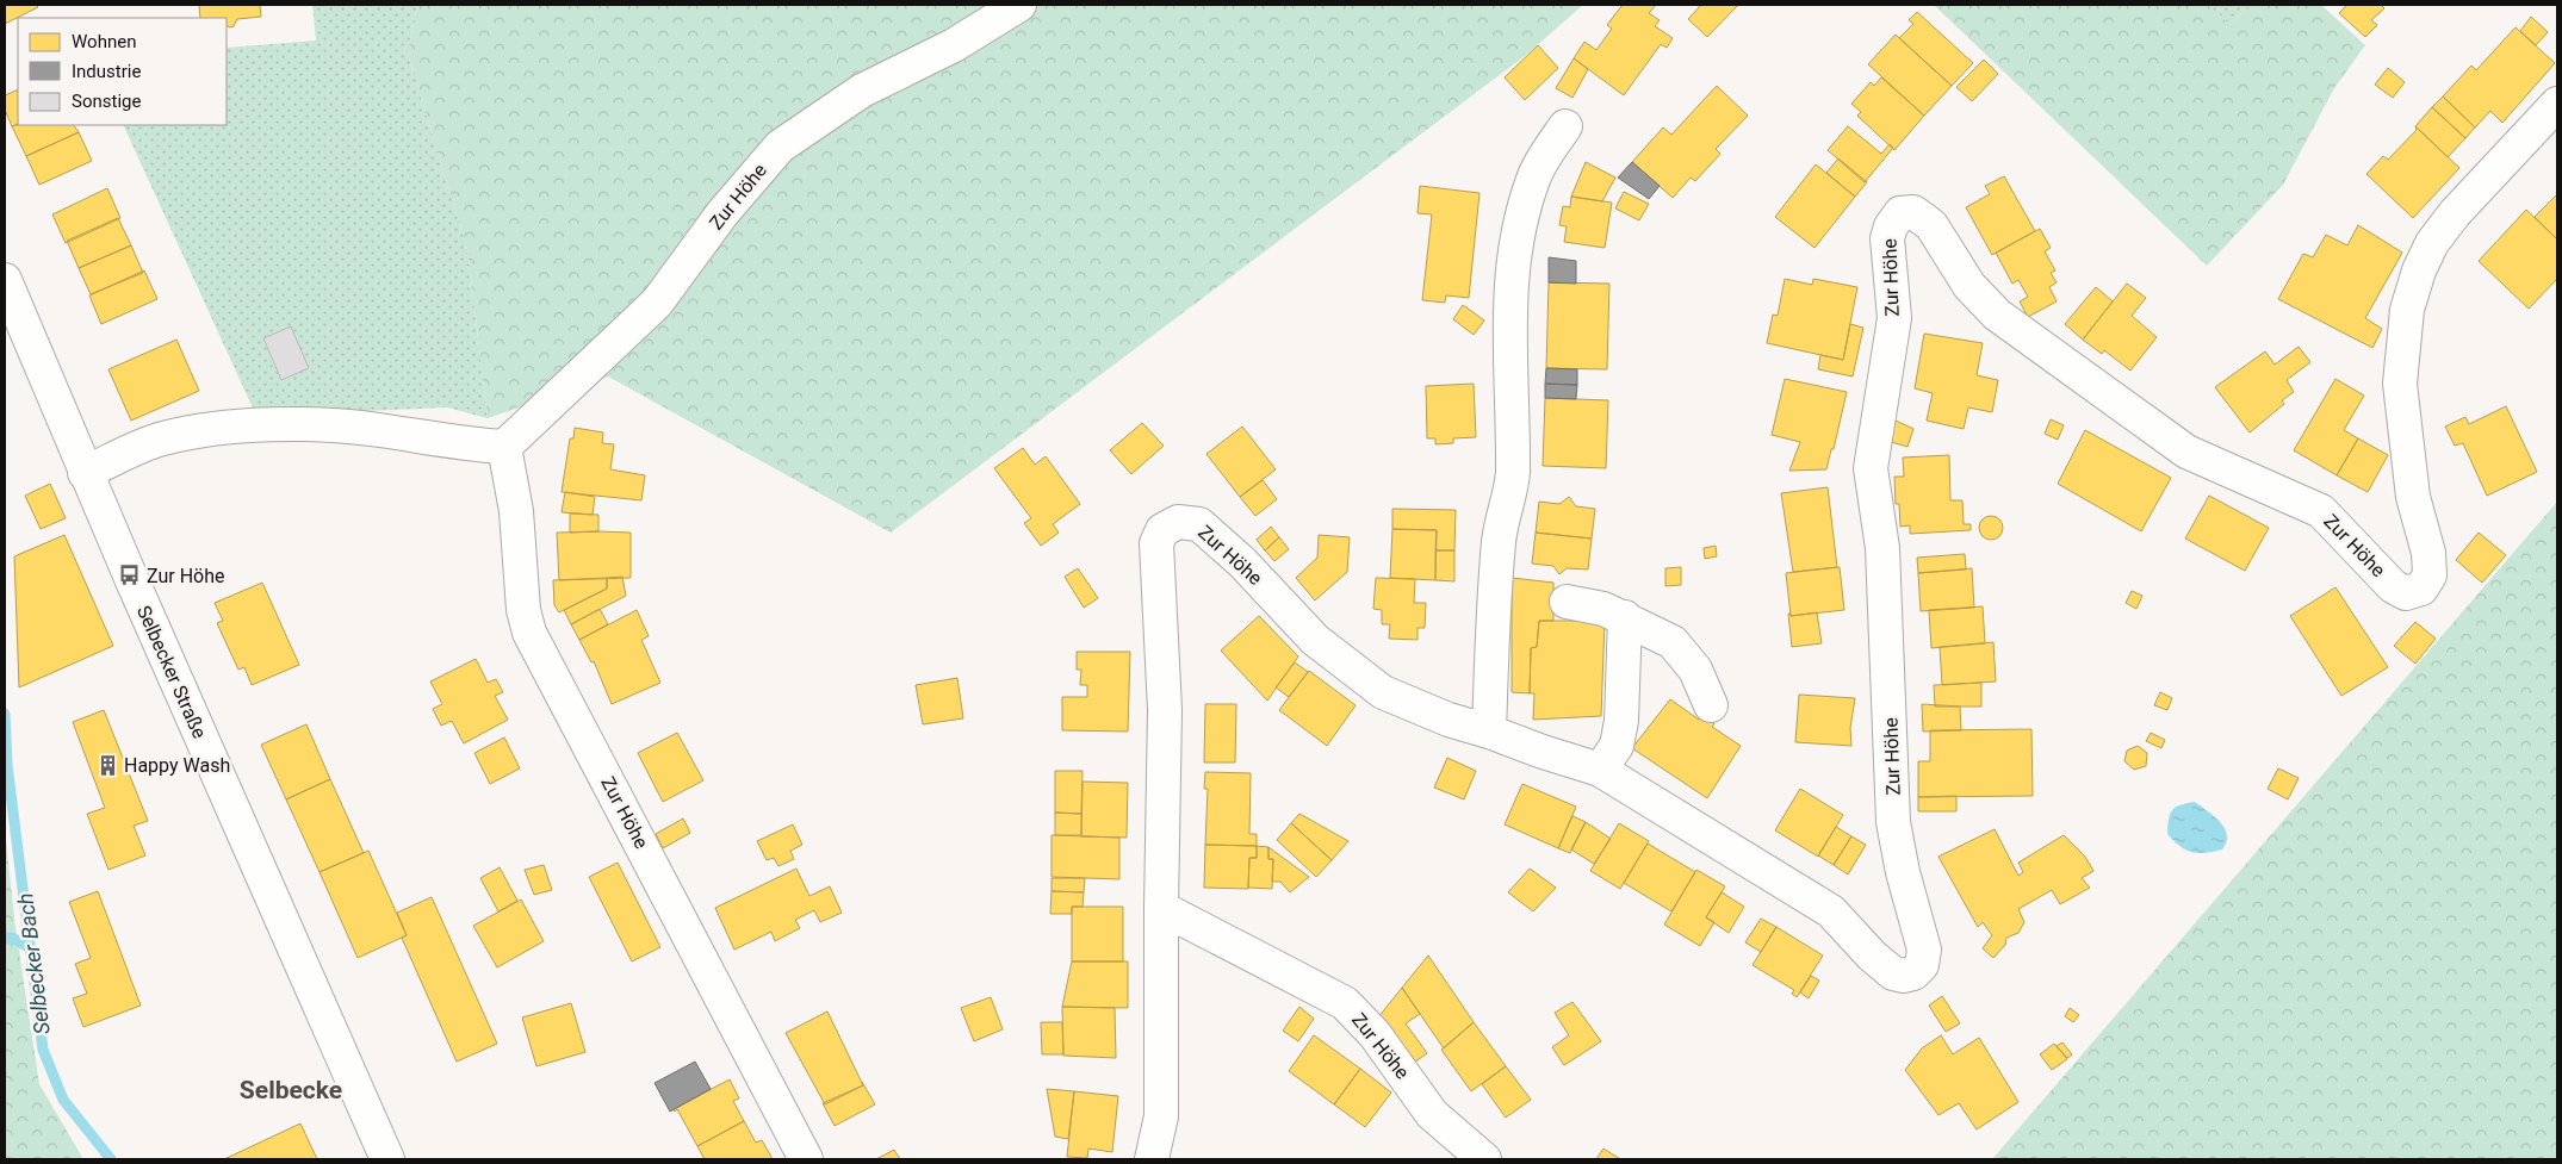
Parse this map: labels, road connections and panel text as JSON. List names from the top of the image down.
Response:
{
  "streets": {
    "street": ["Zur Höhe", "Selbecker Straße"]
  },
  "districts": ["Selbecke"],
  "water": ["Selbecker Bach"],
  "places": {
    "bus stop": ["Zur Höhe"],
    "building": ["Happy Wash"]
  },
  "legend": ["Wohnen", "Industrie", "Sonstige"]
}
